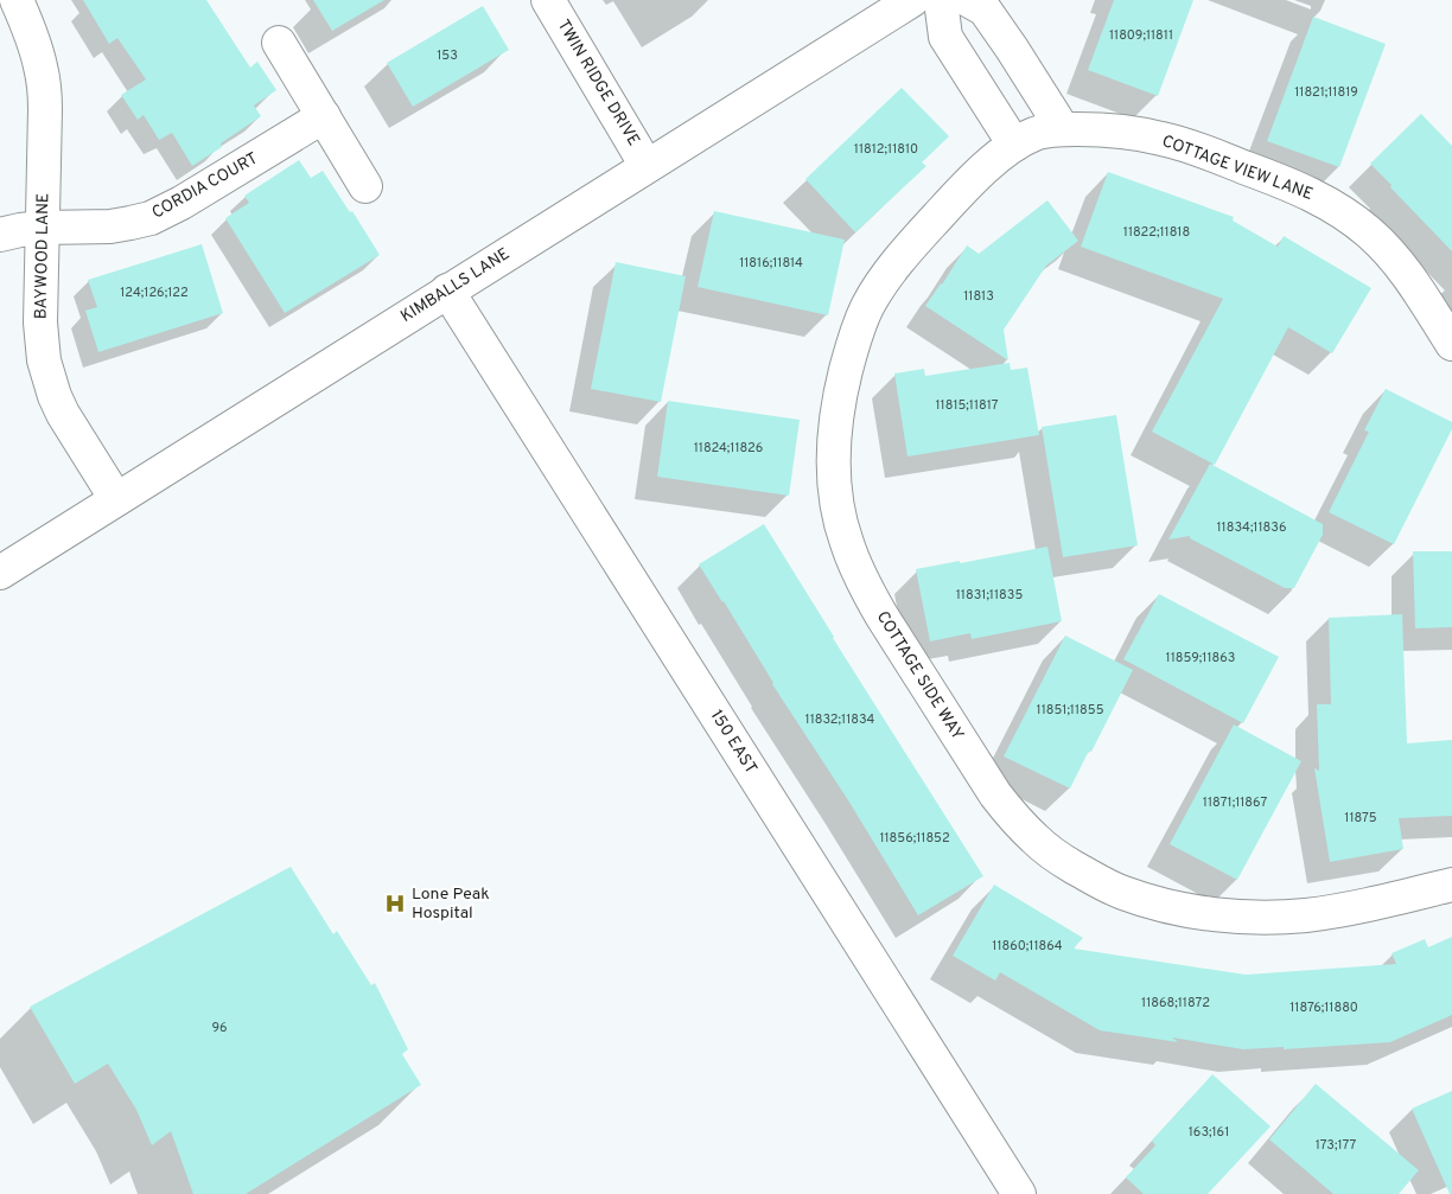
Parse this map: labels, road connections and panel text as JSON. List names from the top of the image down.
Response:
{
  "streets": {
    "street": [
      "TWIN RIDGE DRIVE",
      "COTTAGE VIEW LANE",
      "CORDIA COURT",
      "BAYWOOD LANE",
      "KIMBALLS LANE",
      "COTTAGE SIDE WAY",
      "150 EAST"
    ]
  },
  "crossings": [
    ["TWIN RIDGE DRIVE", "KIMBALLS LANE"],
    ["COTTAGE VIEW LANE", "COTTAGE SIDE WAY"],
    ["CORDIA COURT", "BAYWOOD LANE"],
    ["BAYWOOD LANE", "KIMBALLS LANE"],
    ["KIMBALLS LANE", "150 EAST"]
  ],
  "places": {
    "hospital": ["Lone Peak Hospital"]
  },
  "house_numbers": [
    "11809;11811",
    "153",
    "11821;11819",
    "11812;11810",
    "11822;11818",
    "11816;11814",
    "124;126;122",
    "11813",
    "11815;11817",
    "11824;11826",
    "11834;11836",
    "11831;11835",
    "11859;11863",
    "11851;11855",
    "11832;11834",
    "11871;11867",
    "11875",
    "11856;11852",
    "11860;11864",
    "11868;11872",
    "11876;11880",
    "96",
    "163;161",
    "173;177"
  ]
}
